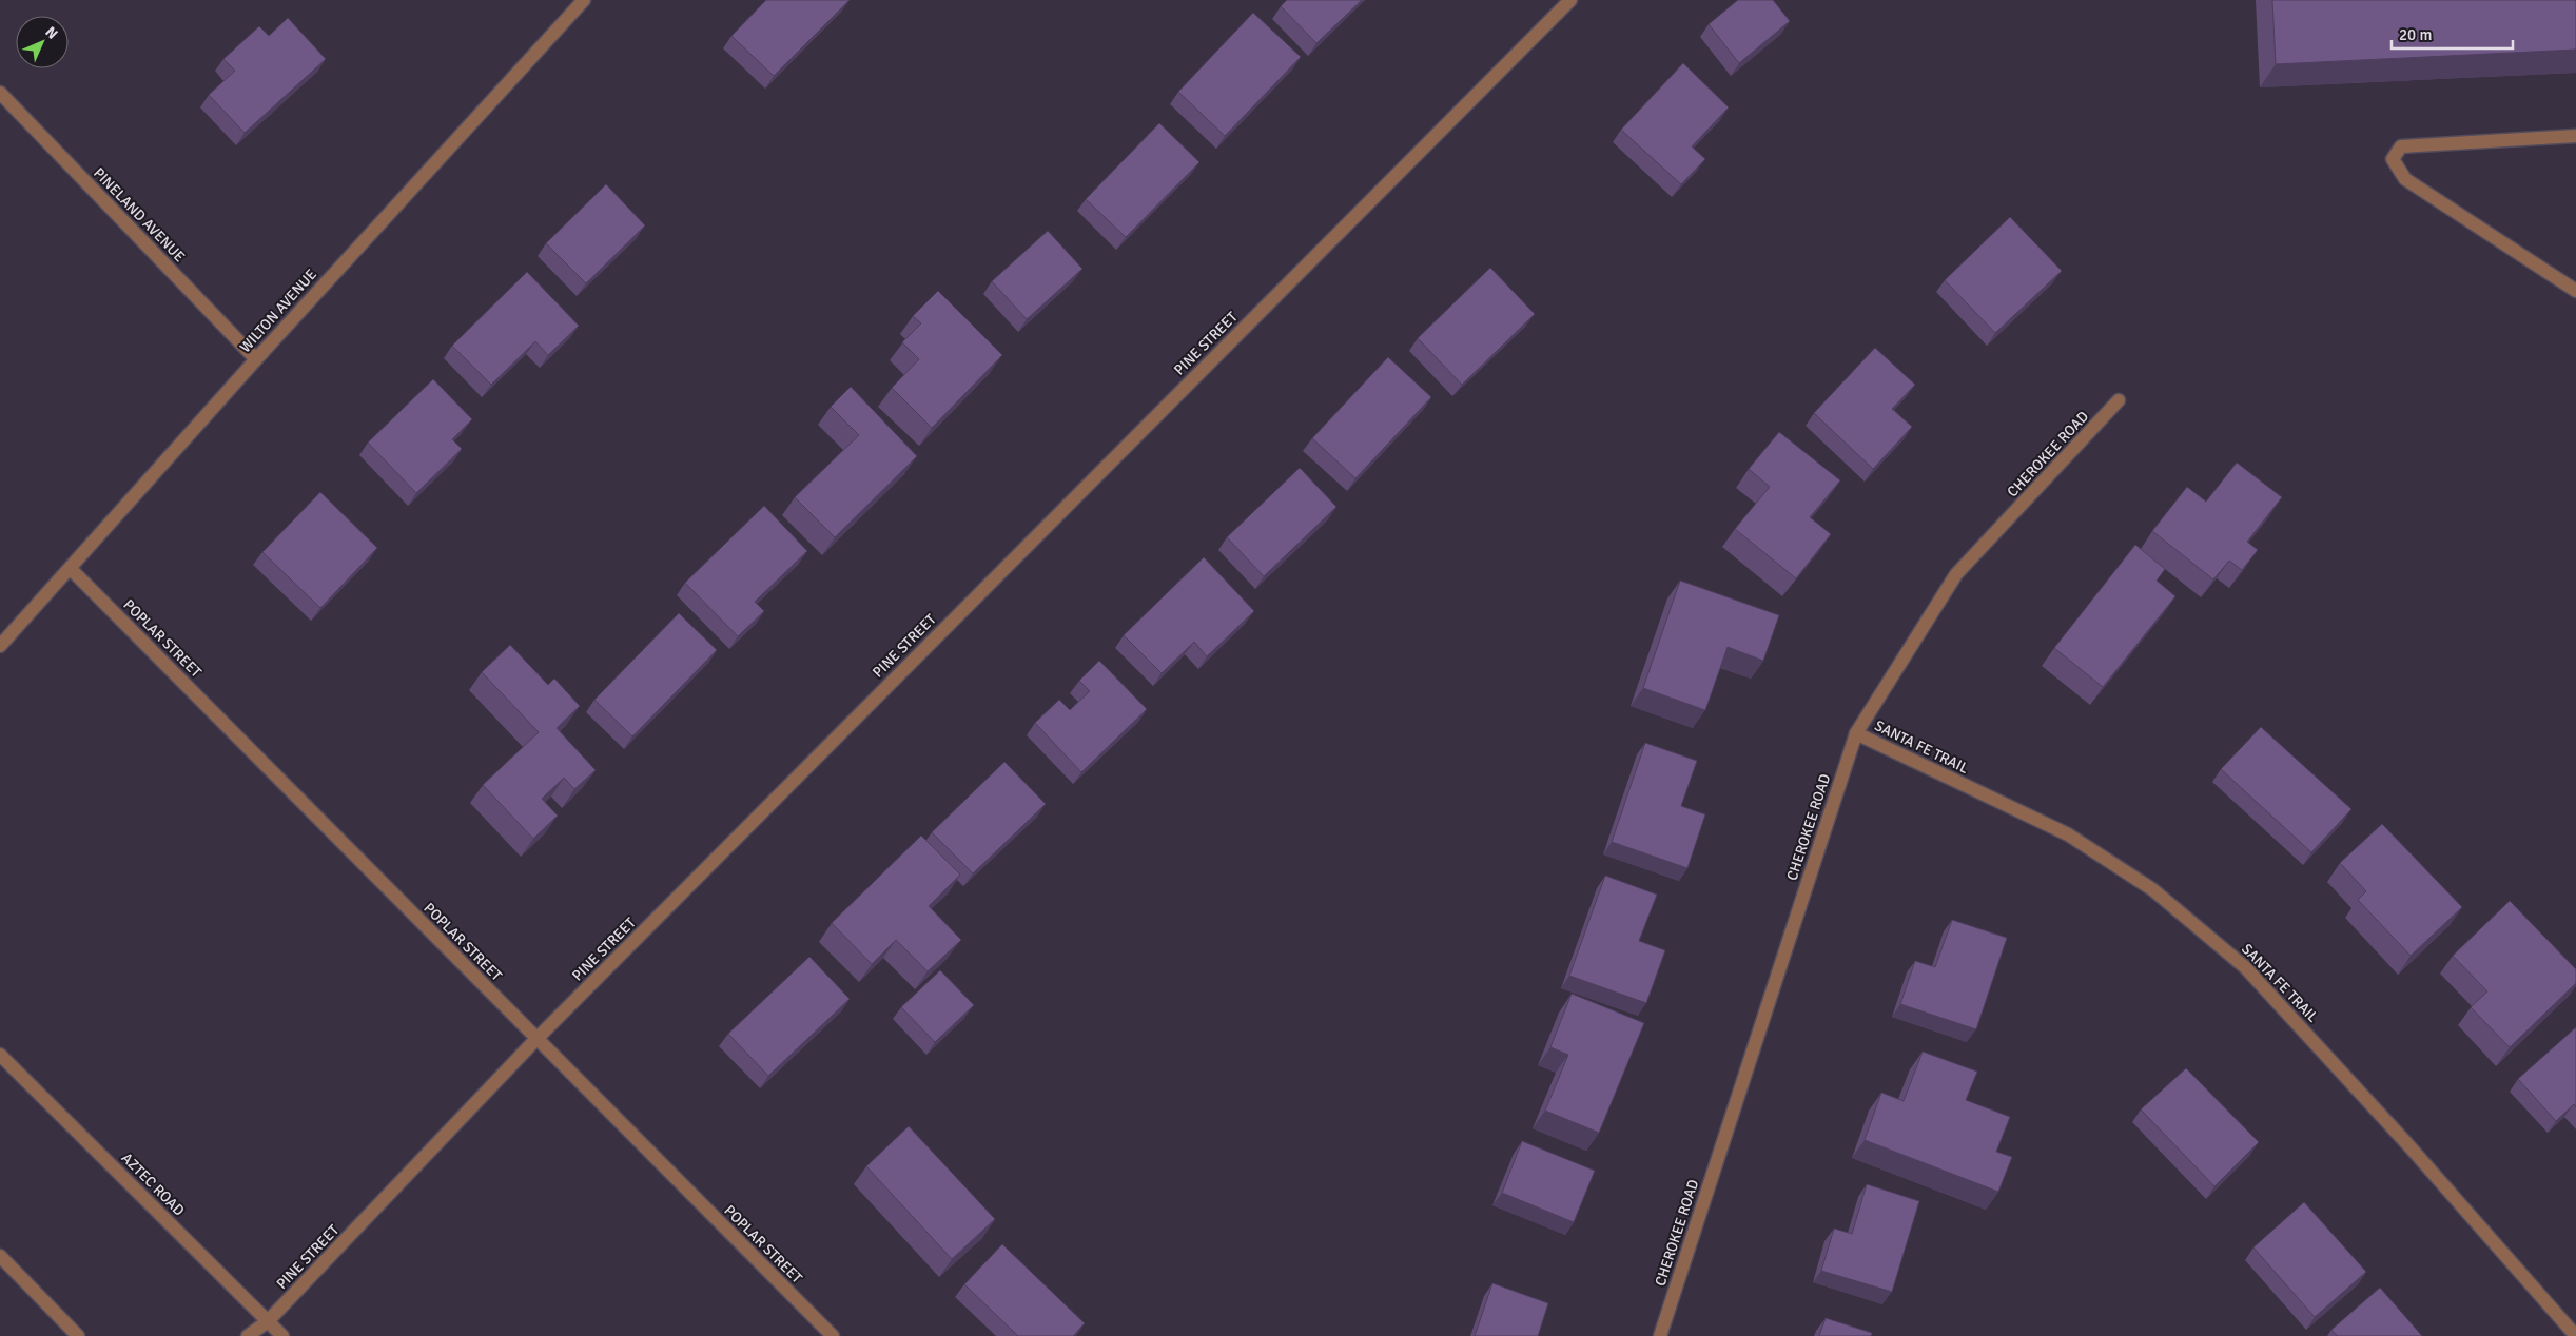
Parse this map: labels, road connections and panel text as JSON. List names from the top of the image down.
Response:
{
  "streets": {
    "street": [
      "PINELAND AVENUE",
      "WILTON AVENUE",
      "PINE STREET",
      "CHEROKEE ROAD",
      "POPLAR STREET",
      "SANTA FE TRAIL",
      "AZTEC ROAD"
    ]
  },
  "crossings": [
    ["PINELAND AVENUE", "WILTON AVENUE"],
    ["WILTON AVENUE", "POPLAR STREET"],
    ["PINE STREET", "POPLAR STREET"],
    ["PINE STREET", "AZTEC ROAD"],
    ["CHEROKEE ROAD", "SANTA FE TRAIL"]
  ],
  "scale_bar": "20 m",
  "north": "top right"
}
